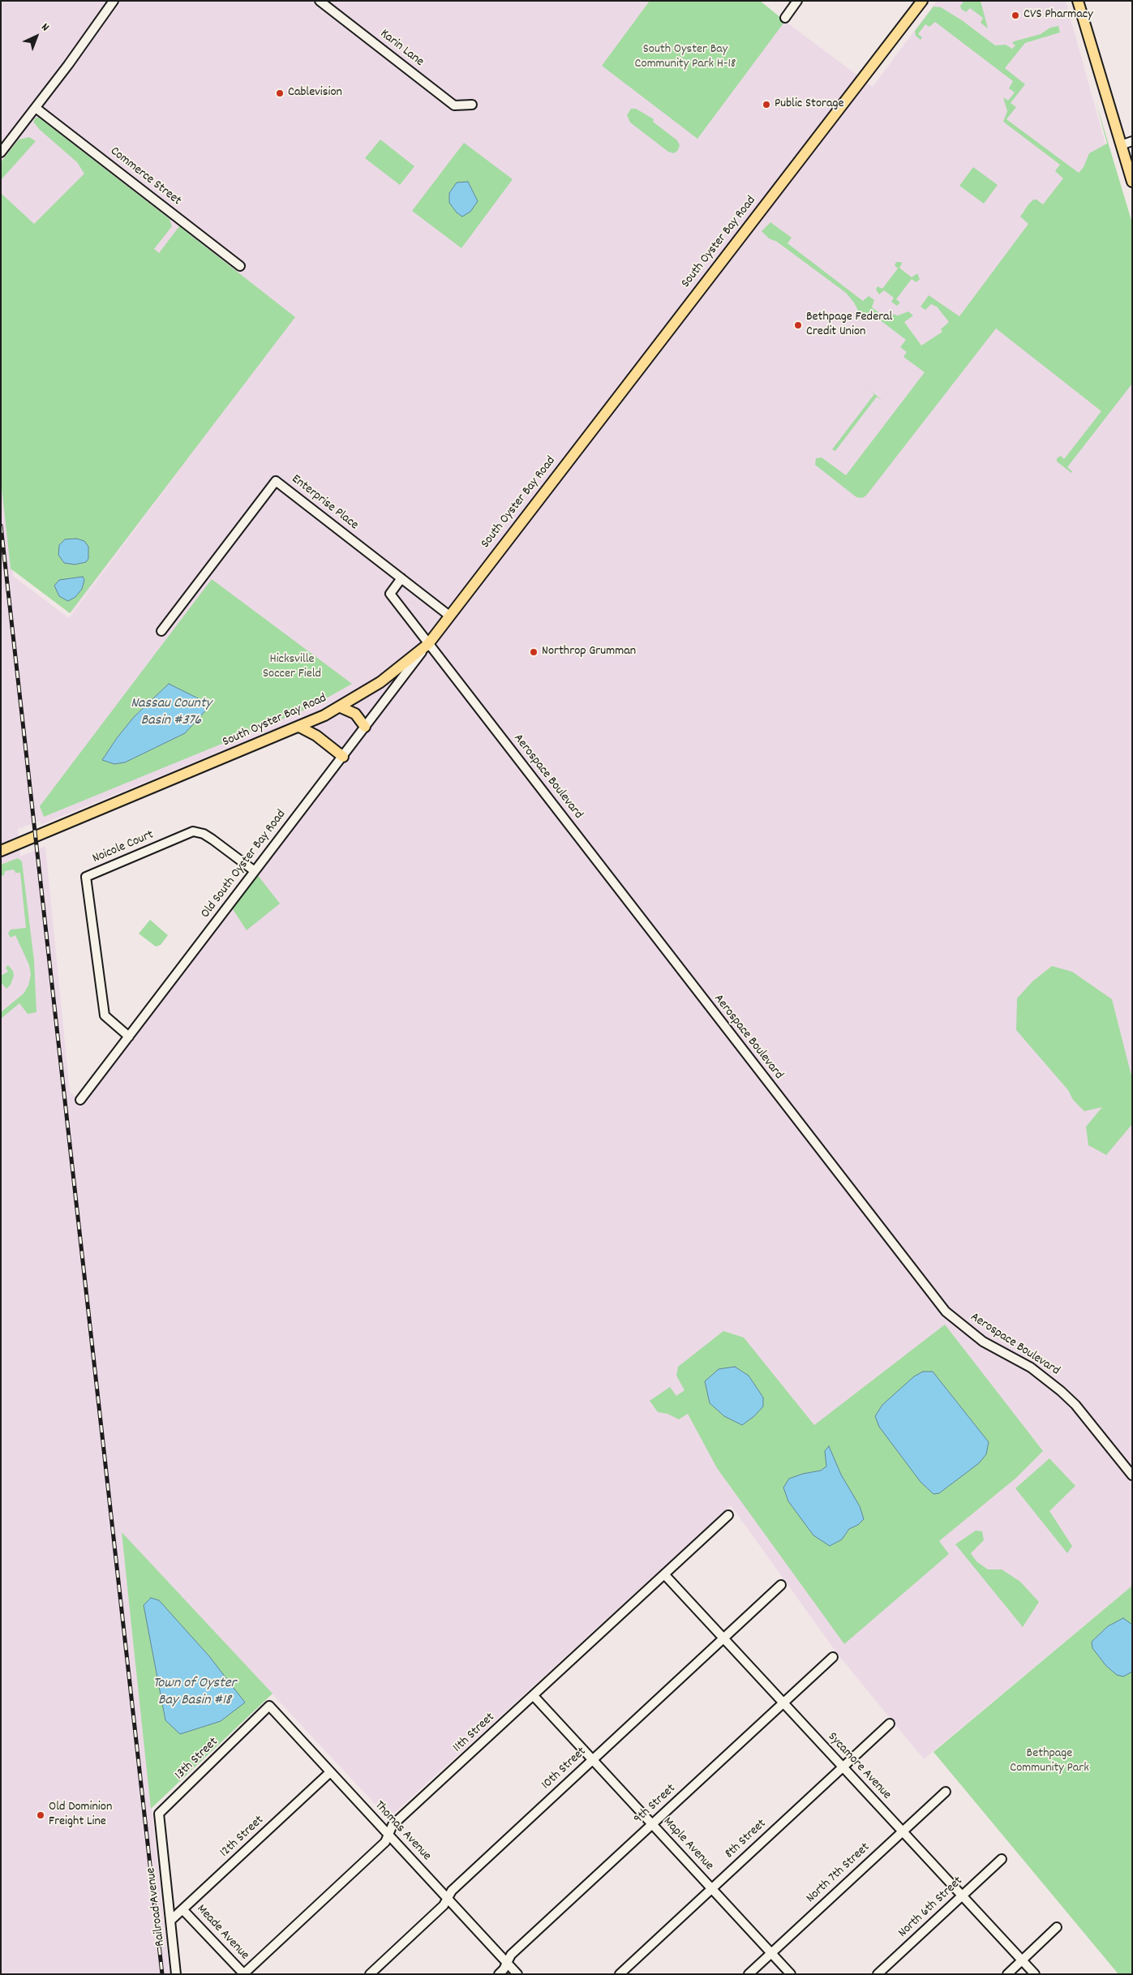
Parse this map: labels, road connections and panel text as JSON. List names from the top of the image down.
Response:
{
  "streets": {
    "main road": ["South Oyster Bay Road"],
    "street": [
      "Karin Lane",
      "Commerce Street",
      "Enterprise Place",
      "Aerospace Boulevard",
      "Noicole Court",
      "Old South Oyster Bay Road",
      "11th Street",
      "13th Street",
      "Sycamore Avenue",
      "10th Street",
      "9th Street",
      "Thomas Avenue",
      "12th Street",
      "8th Street",
      "Maple Avenue",
      "North 7th Street",
      "Railroad Avenue",
      "North 6th Street",
      "Meade Avenue"
    ]
  },
  "crossings": [
    ["South Oyster Bay Road", "Enterprise Place"],
    ["South Oyster Bay Road", "Aerospace Boulevard"],
    ["South Oyster Bay Road", "Old South Oyster Bay Road"],
    ["Enterprise Place", "Aerospace Boulevard"],
    ["Aerospace Boulevard", "Old South Oyster Bay Road"],
    ["Noicole Court", "Old South Oyster Bay Road"],
    ["11th Street", "Sycamore Avenue"],
    ["11th Street", "Thomas Avenue"],
    ["11th Street", "Maple Avenue"],
    ["11th Street", "Meade Avenue"],
    ["13th Street", "Thomas Avenue"],
    ["13th Street", "Railroad Avenue"],
    ["Sycamore Avenue", "10th Street"],
    ["Sycamore Avenue", "9th Street"],
    ["Sycamore Avenue", "8th Street"],
    ["Sycamore Avenue", "North 7th Street"],
    ["Sycamore Avenue", "North 6th Street"],
    ["10th Street", "Thomas Avenue"],
    ["10th Street", "Maple Avenue"],
    ["9th Street", "Thomas Avenue"],
    ["9th Street", "Maple Avenue"],
    ["Thomas Avenue", "12th Street"],
    ["12th Street", "Railroad Avenue"],
    ["12th Street", "Meade Avenue"],
    ["8th Street", "Maple Avenue"],
    ["Maple Avenue", "North 7th Street"]
  ],
  "water": ["Nassau County Basin #376", "Town of Oyster Bay Basin #18"],
  "parks": ["South Oyster Bay Community Park H-18", "Hicksville Soccer Field", "Bethpage Community Park"],
  "places": [
    "CVS Pharmacy",
    "Cablevision",
    "Public Storage",
    "Bethpage Federal Credit Union",
    "Northrop Grumman",
    "Old Dominion Freight Line"
  ],
  "north": "top right"
}
